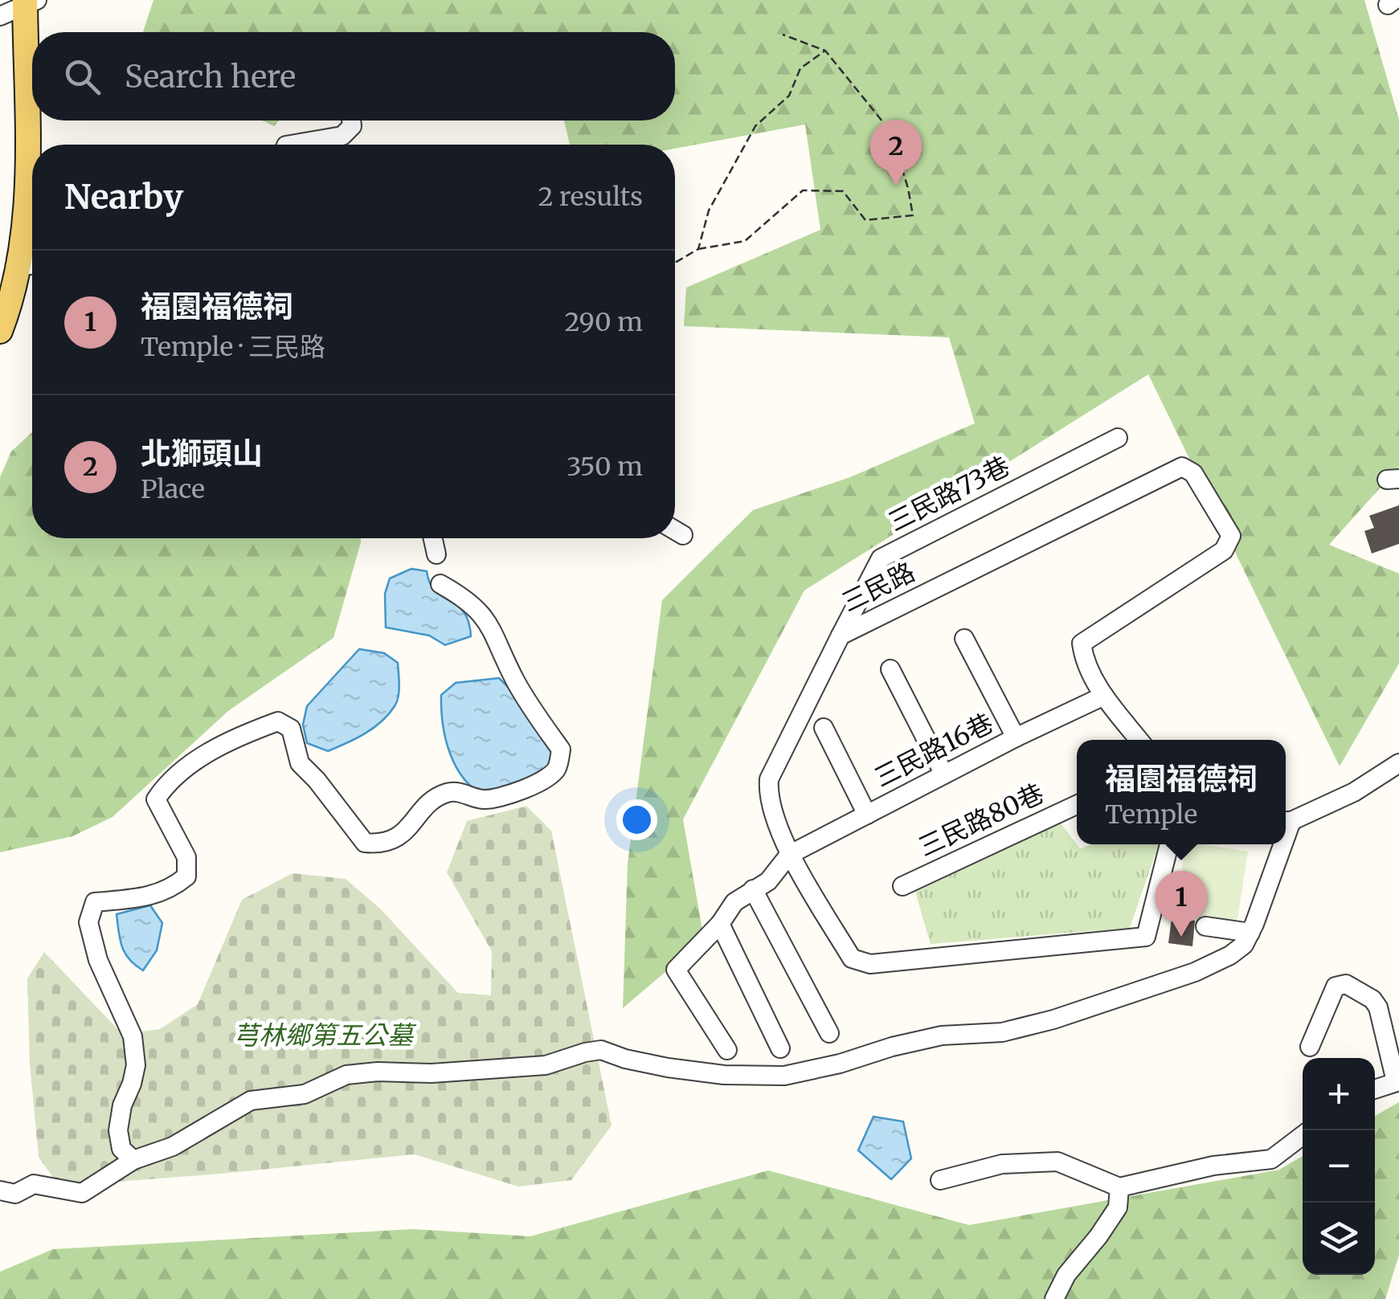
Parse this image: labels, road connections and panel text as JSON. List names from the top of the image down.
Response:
{
  "streets": {
    "street": [
      "三民路73巷",
      "三民路",
      "三民路16巷",
      "三民路80巷"
    ]
  },
  "crossings": [
    ["三民路73巷", "三民路"],
    ["三民路", "三民路16巷"]
  ],
  "parks": ["芎林鄉第五公墓"],
  "page": {
    "search": "Search here",
    "pins": ["2", "1"],
    "heading": ["Nearby", "2 results"],
    "list": [
      {
        "mark": "1",
        "name": "福園福德祠",
        "note": "Temple · 三民路",
        "value": "290 m"
      },
      {
        "mark": "2",
        "name": "北獅頭山",
        "note": "Place",
        "value": "350 m"
      }
    ],
    "popup": ["福園福德祠", "Temple"],
    "map_buttons": ["+", "−"]
  }
}
